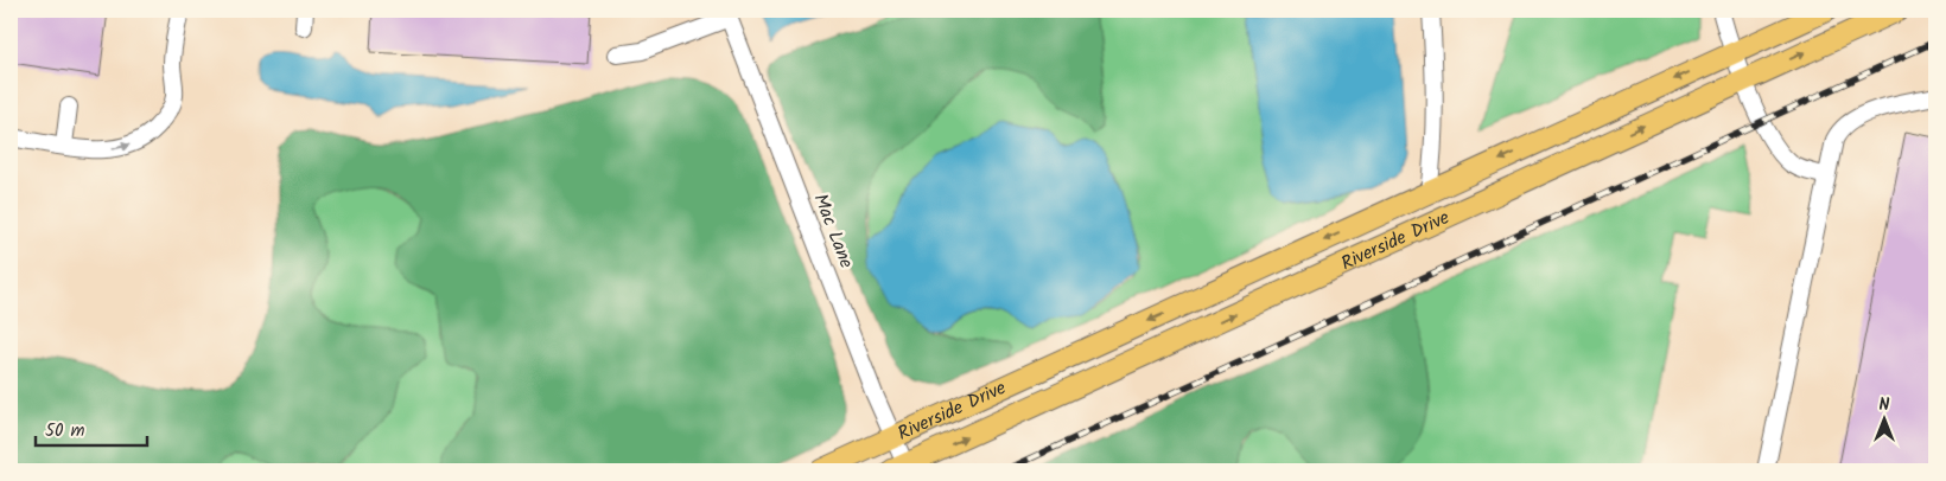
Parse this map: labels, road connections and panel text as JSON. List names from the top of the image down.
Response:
{
  "streets": {
    "main road": ["Riverside Drive"],
    "street": ["Mac Lane"]
  },
  "crossings": [
    ["Mac Lane", "Riverside Drive"]
  ],
  "scale_bar": "50 m",
  "north": "top"
}
